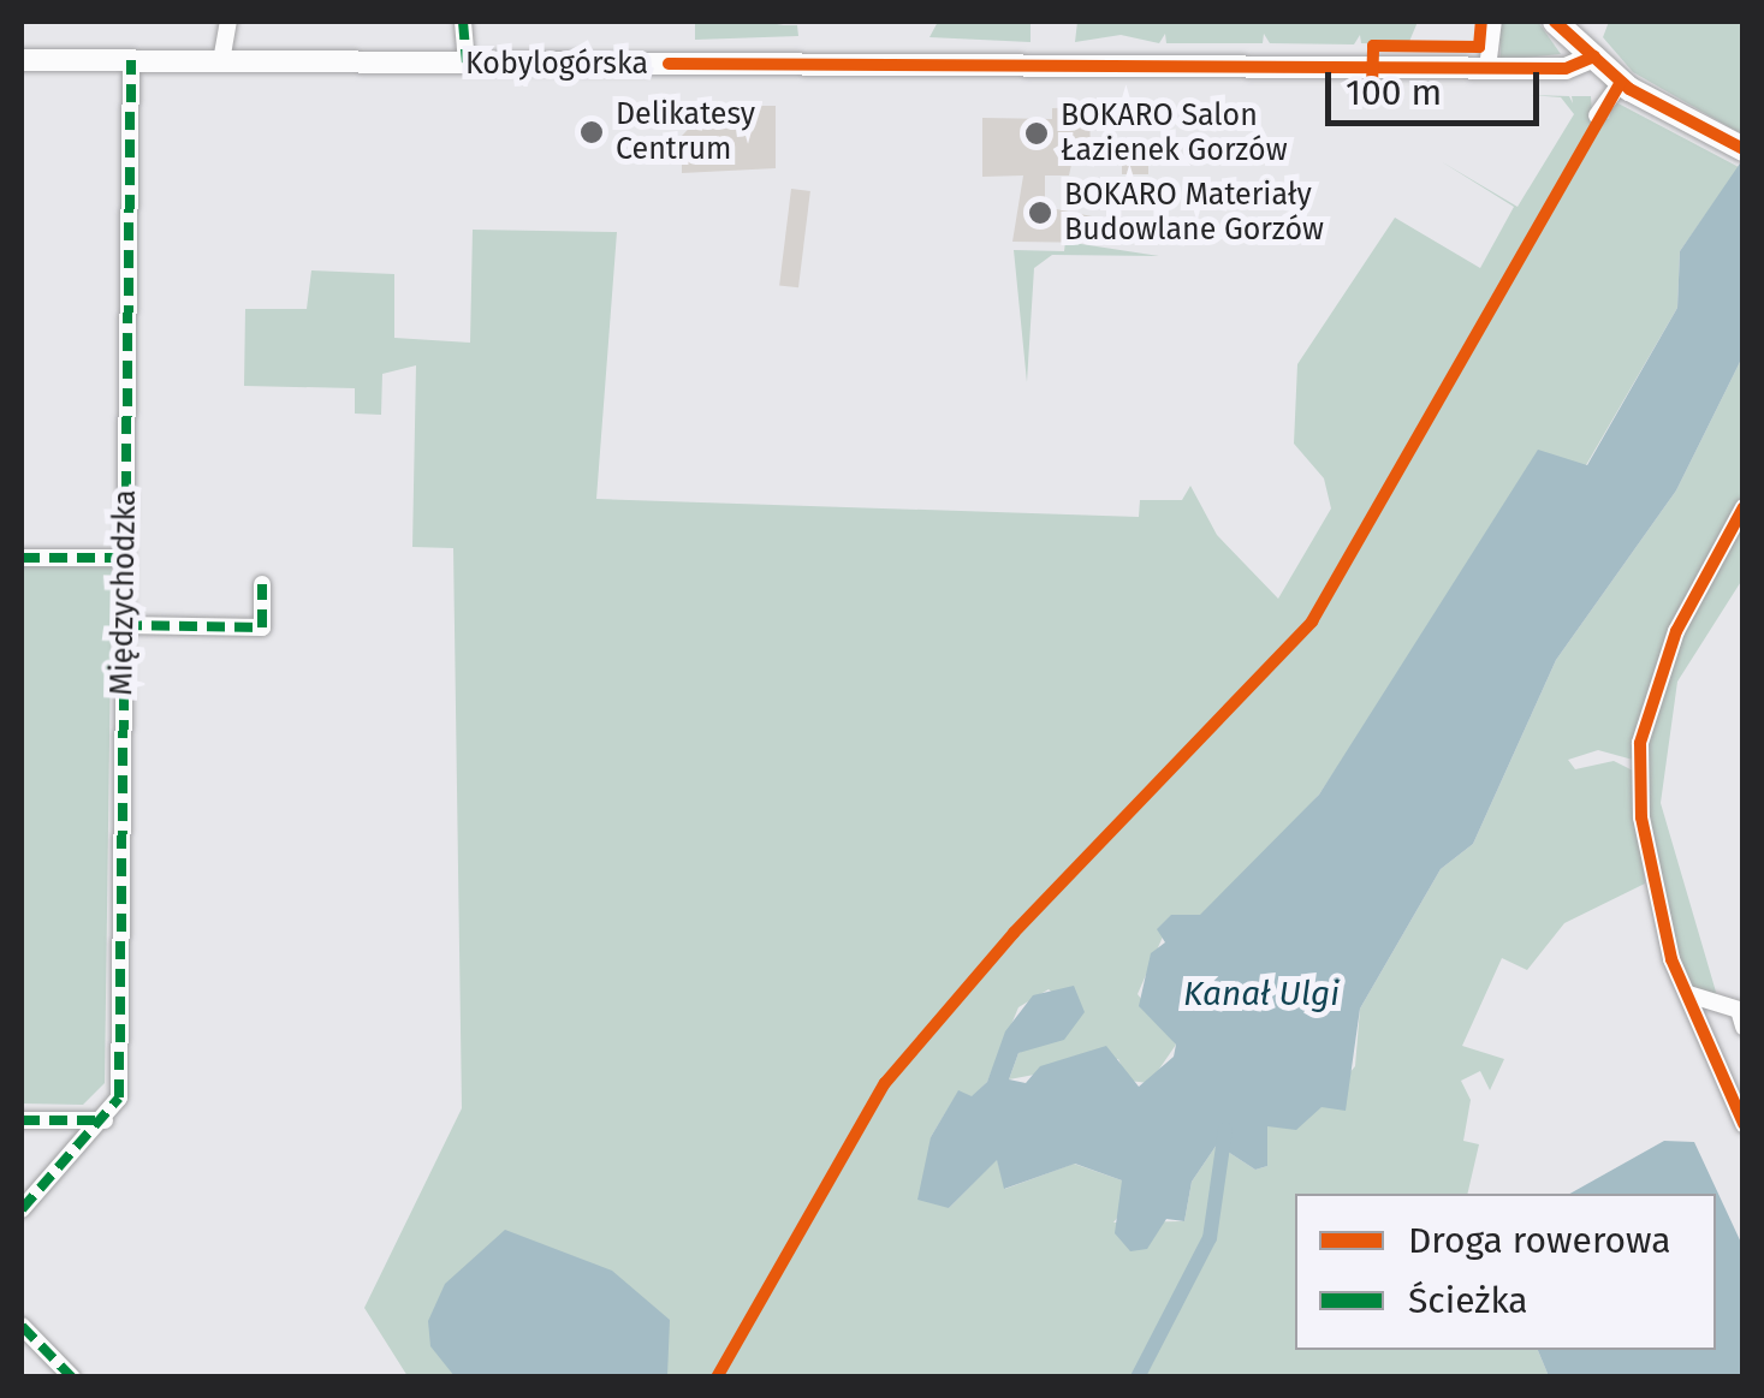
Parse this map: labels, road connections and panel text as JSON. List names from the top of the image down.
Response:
{
  "streets": {
    "street": ["Kobylogórska", "Międzychodzka"]
  },
  "crossings": [
    ["Kobylogórska", "Międzychodzka"]
  ],
  "water": ["Kanał Ulgi"],
  "places": ["Delikatesy Centrum", "BOKARO Salon Łazienek Gorzów", "BOKARO Materiały Budowlane Gorzów"],
  "legend": ["Droga rowerowa", "Ścieżka"],
  "scale_bar": "100 m"
}
